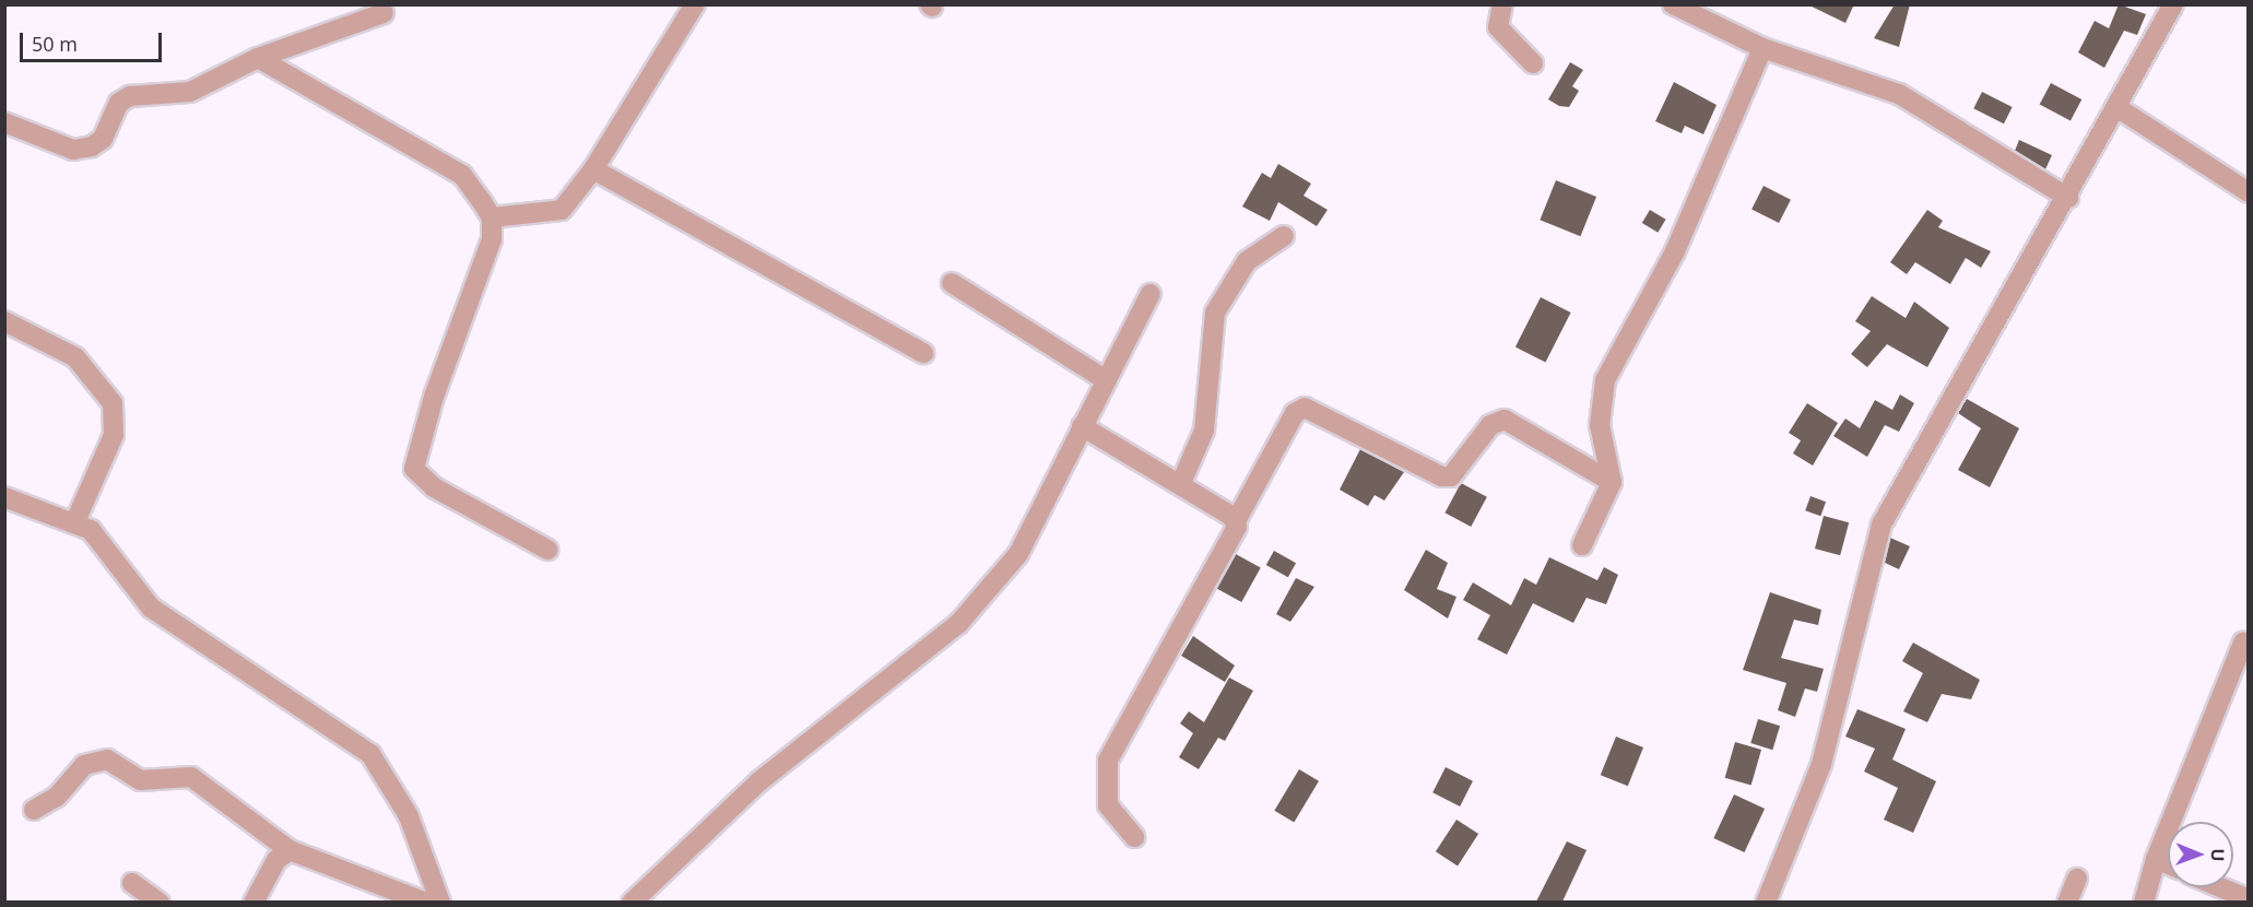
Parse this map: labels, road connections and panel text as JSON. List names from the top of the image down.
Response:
{
  "scale_bar": "50 m",
  "north": "right"
}
